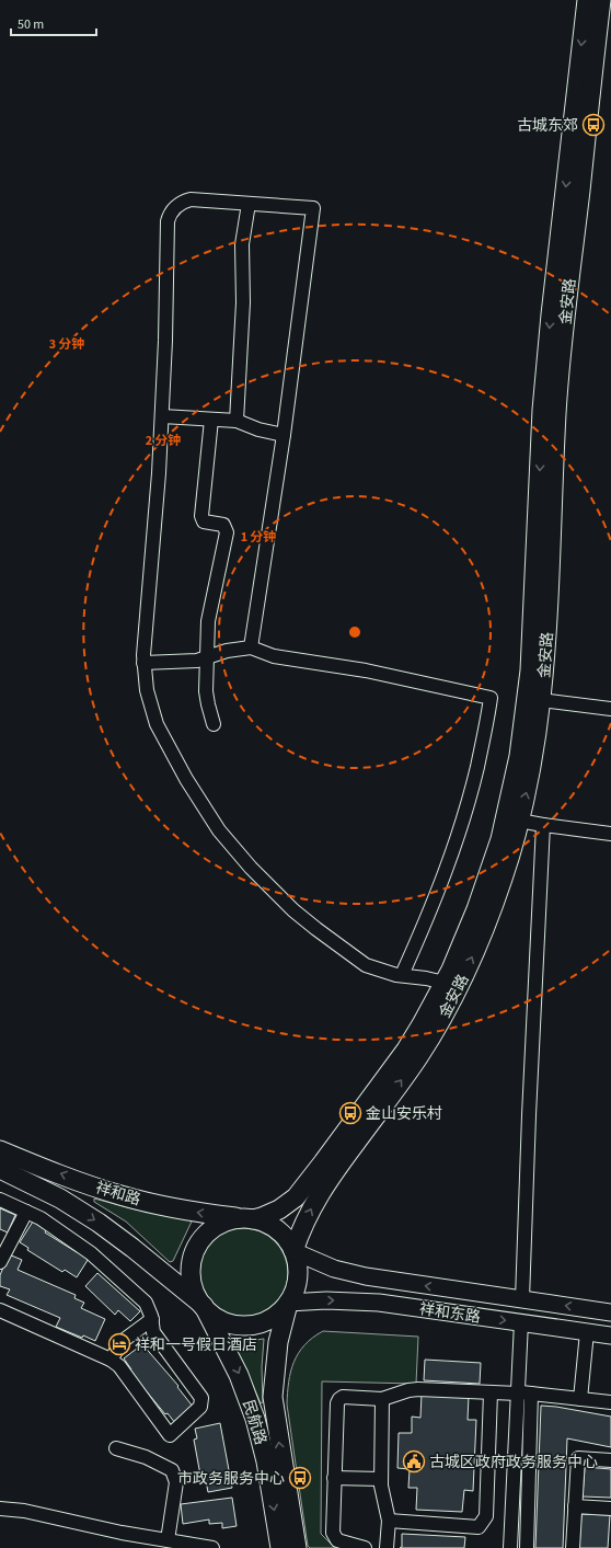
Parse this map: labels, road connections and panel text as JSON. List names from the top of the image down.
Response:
{
  "streets": {
    "highway": ["金安路", "祥和路", "民航路"],
    "main road": ["祥和东路"]
  },
  "crossings": [
    ["金安路", "祥和路"],
    ["金安路", "祥和东路"],
    ["金安路", "民航路"],
    ["祥和路", "祥和东路"],
    ["祥和路", "民航路"],
    ["祥和东路", "民航路"]
  ],
  "places": {
    "bus stop": ["古城东郊", "金山安乐村", "市政务服务中心"],
    "hotel": ["祥和一号假日酒店"],
    "public building": ["古城区政府政务服务中心"]
  },
  "scale_bar": "50 m",
  "rings": ["3 分钟", "2 分钟", "1 分钟"]
}
